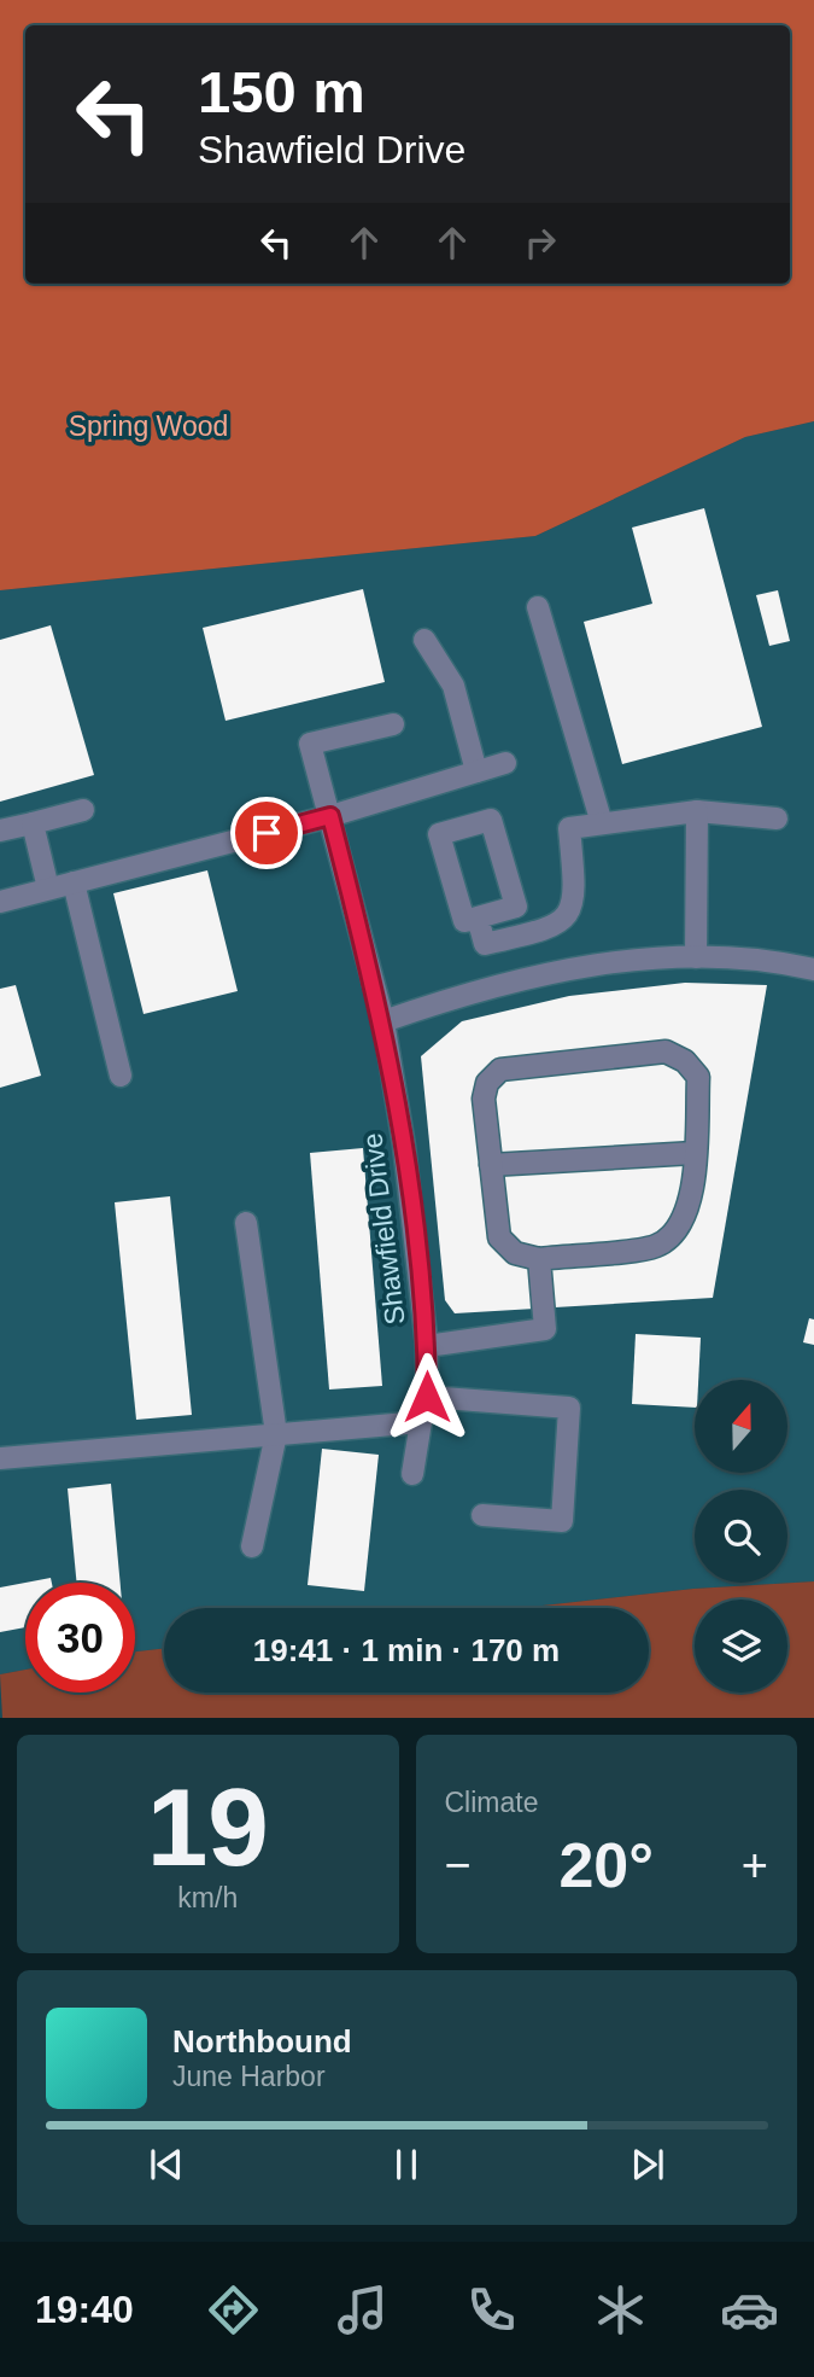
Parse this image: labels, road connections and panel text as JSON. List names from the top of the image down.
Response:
{
  "streets": {
    "street": ["Shawfield Drive"]
  },
  "parks": ["Spring Wood"],
  "north": "top",
  "page": {
    "turn": ["150 m", "Shawfield Drive"],
    "limit": "30",
    "trip": "19:41 · 1 min · 170 m",
    "tile": [
      ["19", "km/h"],
      "Climate"
    ],
    "heat": ["−", "20°", "+"],
    "song": ["Northbound", "June Harbor"],
    "tabs": "19:40"
  }
}
